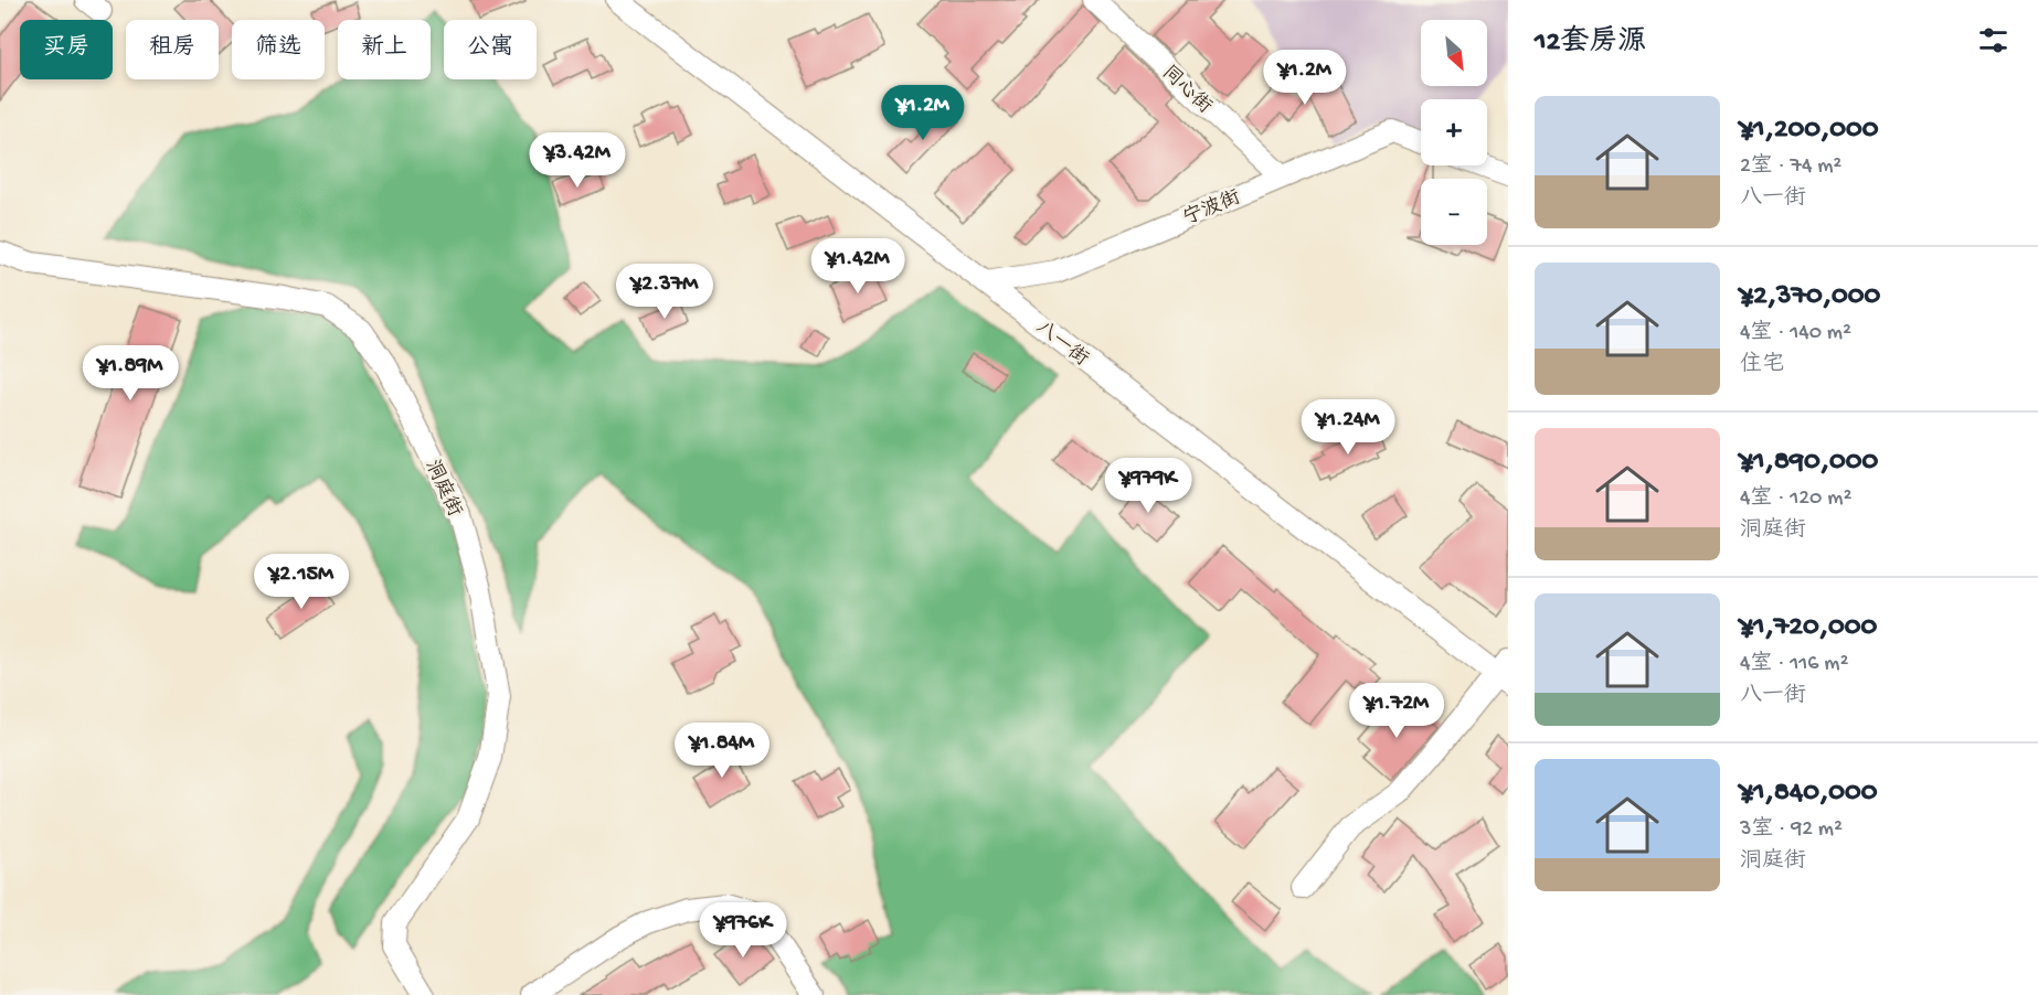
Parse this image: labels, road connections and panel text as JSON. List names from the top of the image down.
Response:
{
  "streets": {
    "street": [
      "同心街",
      "宁波街",
      "八一街",
      "洞庭街"
    ]
  },
  "crossings": [
    ["同心街", "宁波街"],
    ["宁波街", "八一街"]
  ],
  "north": "bottom right",
  "page": {
    "heading": "12套房源",
    "map_buttons": ["+", "−"],
    "chip": [
      "买房",
      "租房",
      "筛选",
      "新上",
      "公寓"
    ],
    "price": [
      "¥1.2M",
      "¥1.2M",
      "¥3.42M",
      "¥1.42M",
      "¥2.37M",
      "¥1.89M",
      "¥1.24M",
      "¥979K",
      "¥2.15M",
      "¥1.72M",
      "¥1.84M",
      "¥976K"
    ],
    "list": [
      {
        "name": "¥1,200,000",
        "note": "2室 · 74 m² · 八一街"
      },
      {
        "name": "¥2,370,000",
        "note": "4室 · 140 m² · 住宅"
      },
      {
        "name": "¥1,890,000",
        "note": "4室 · 120 m² · 洞庭街"
      },
      {
        "name": "¥1,720,000",
        "note": "4室 · 116 m² · 八一街"
      },
      {
        "name": "¥1,840,000",
        "note": "3室 · 92 m² · 洞庭街"
      }
    ]
  }
}
